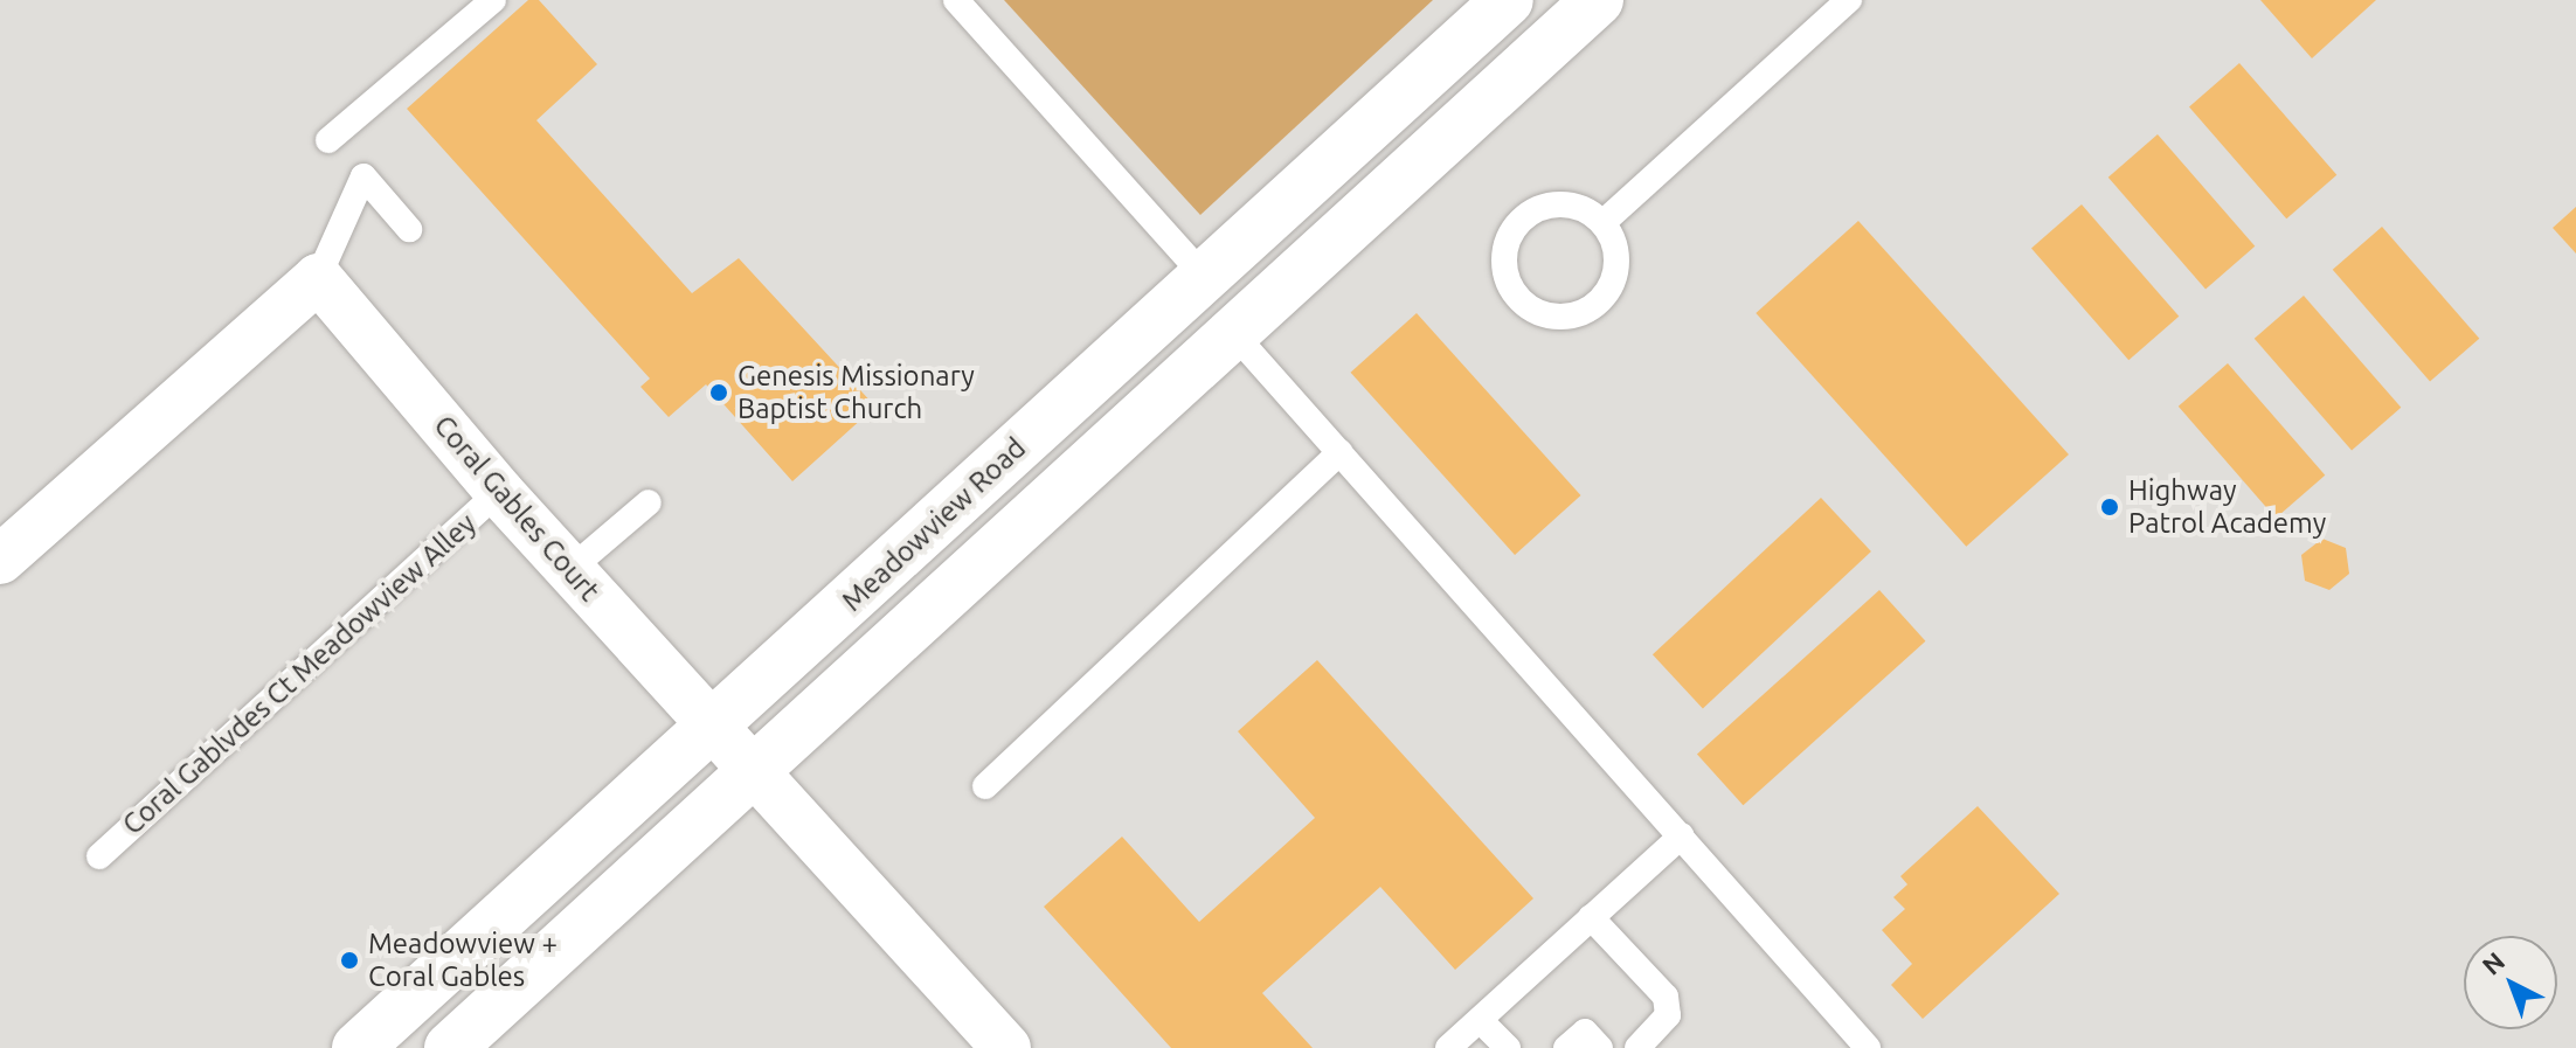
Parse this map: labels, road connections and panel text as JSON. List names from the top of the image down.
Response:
{
  "streets": {
    "main road": ["Meadowview Road"],
    "street": ["Coral Gables Court"],
    "lane": ["Coral Gablvdes Ct Meadowview Alley"]
  },
  "crossings": [
    ["Coral Gables Court", "Meadowview Road"],
    ["Coral Gables Court", "Coral Gablvdes Ct Meadowview Alley"]
  ],
  "places": ["Genesis Missionary Baptist Church", "Highway Patrol Academy", "Meadowview + Coral Gables"],
  "north": "top left"
}
